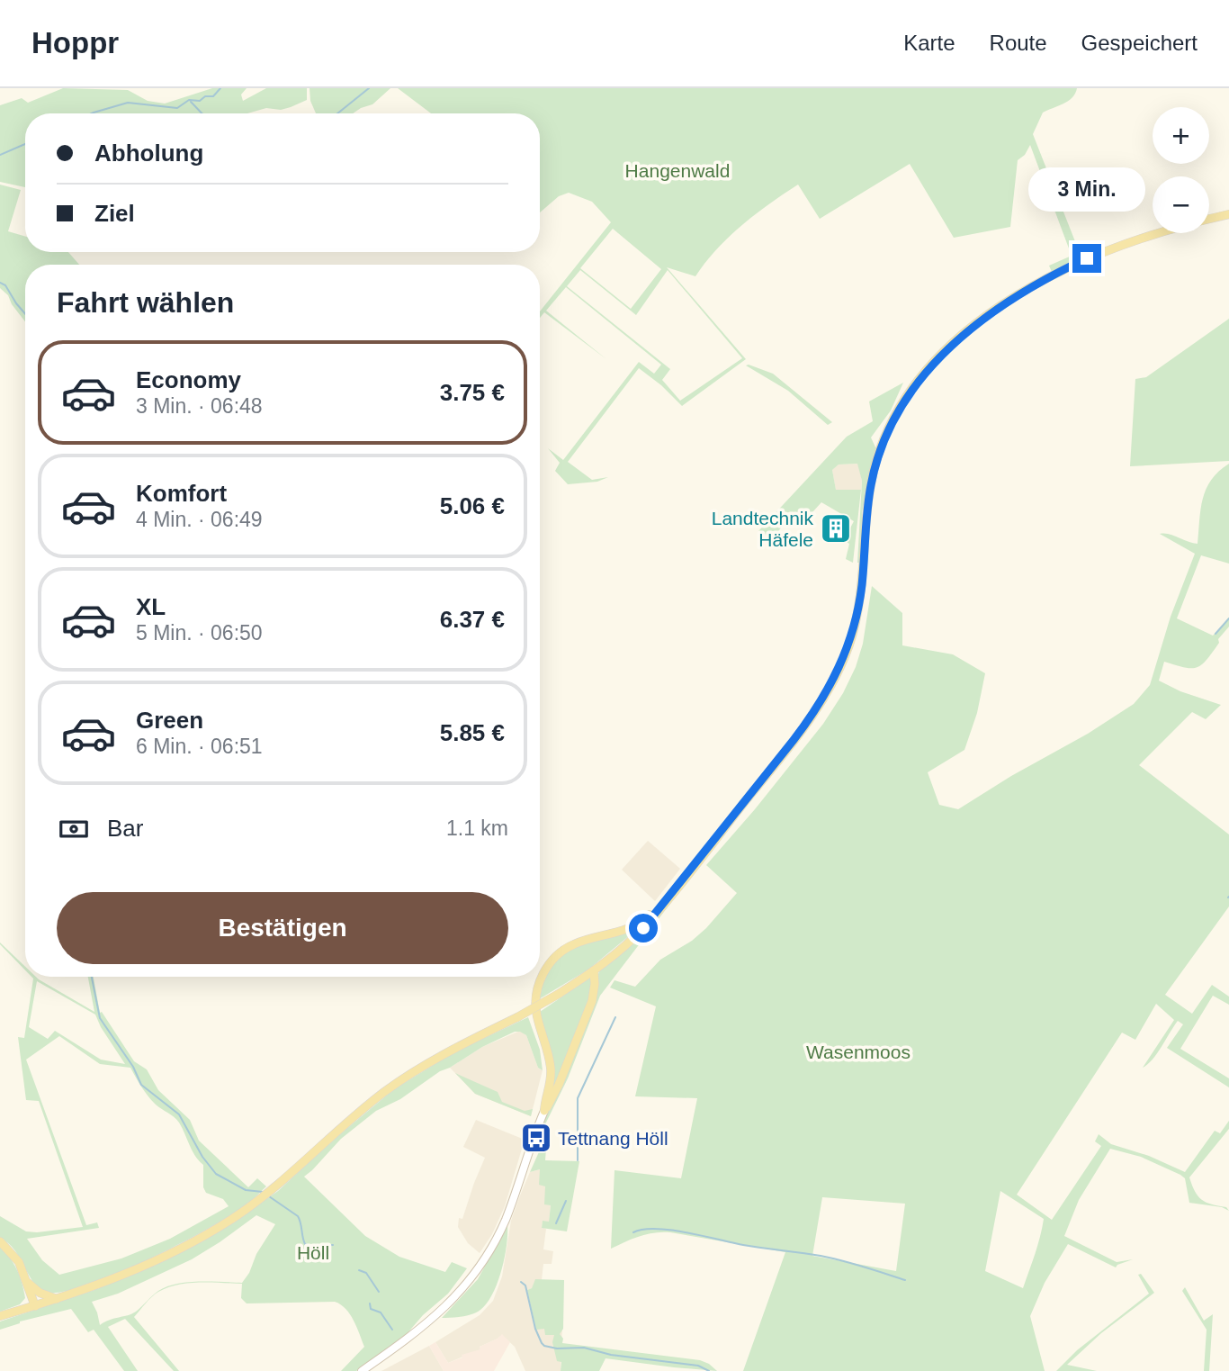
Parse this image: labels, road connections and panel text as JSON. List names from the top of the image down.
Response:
{
  "parks": ["Hangenwald", "Wasenmoos", "Höll"],
  "places": {
    "building": ["Landtechnik Häfele"],
    "bus stop": ["Tettnang Höll"]
  },
  "page": {
    "header": "Hoppr",
    "nav": ["Karte", "Route", "Gespeichert"],
    "map_buttons": ["+", "−"],
    "banner": ["Abholung", "Ziel"],
    "bubble": "3 Min.",
    "heading": "Fahrt wählen",
    "list": [
      {
        "name": "Economy",
        "note": "3 Min. · 06:48",
        "value": "3.75 €"
      },
      {
        "name": "Komfort",
        "note": "4 Min. · 06:49",
        "value": "5.06 €"
      },
      {
        "name": "XL",
        "note": "5 Min. · 06:50",
        "value": "6.37 €"
      },
      {
        "name": "Green",
        "note": "6 Min. · 06:51",
        "value": "5.85 €"
      }
    ],
    "pay": ["Bar", "1.1 km"],
    "buttons": "Bestätigen"
  }
}
